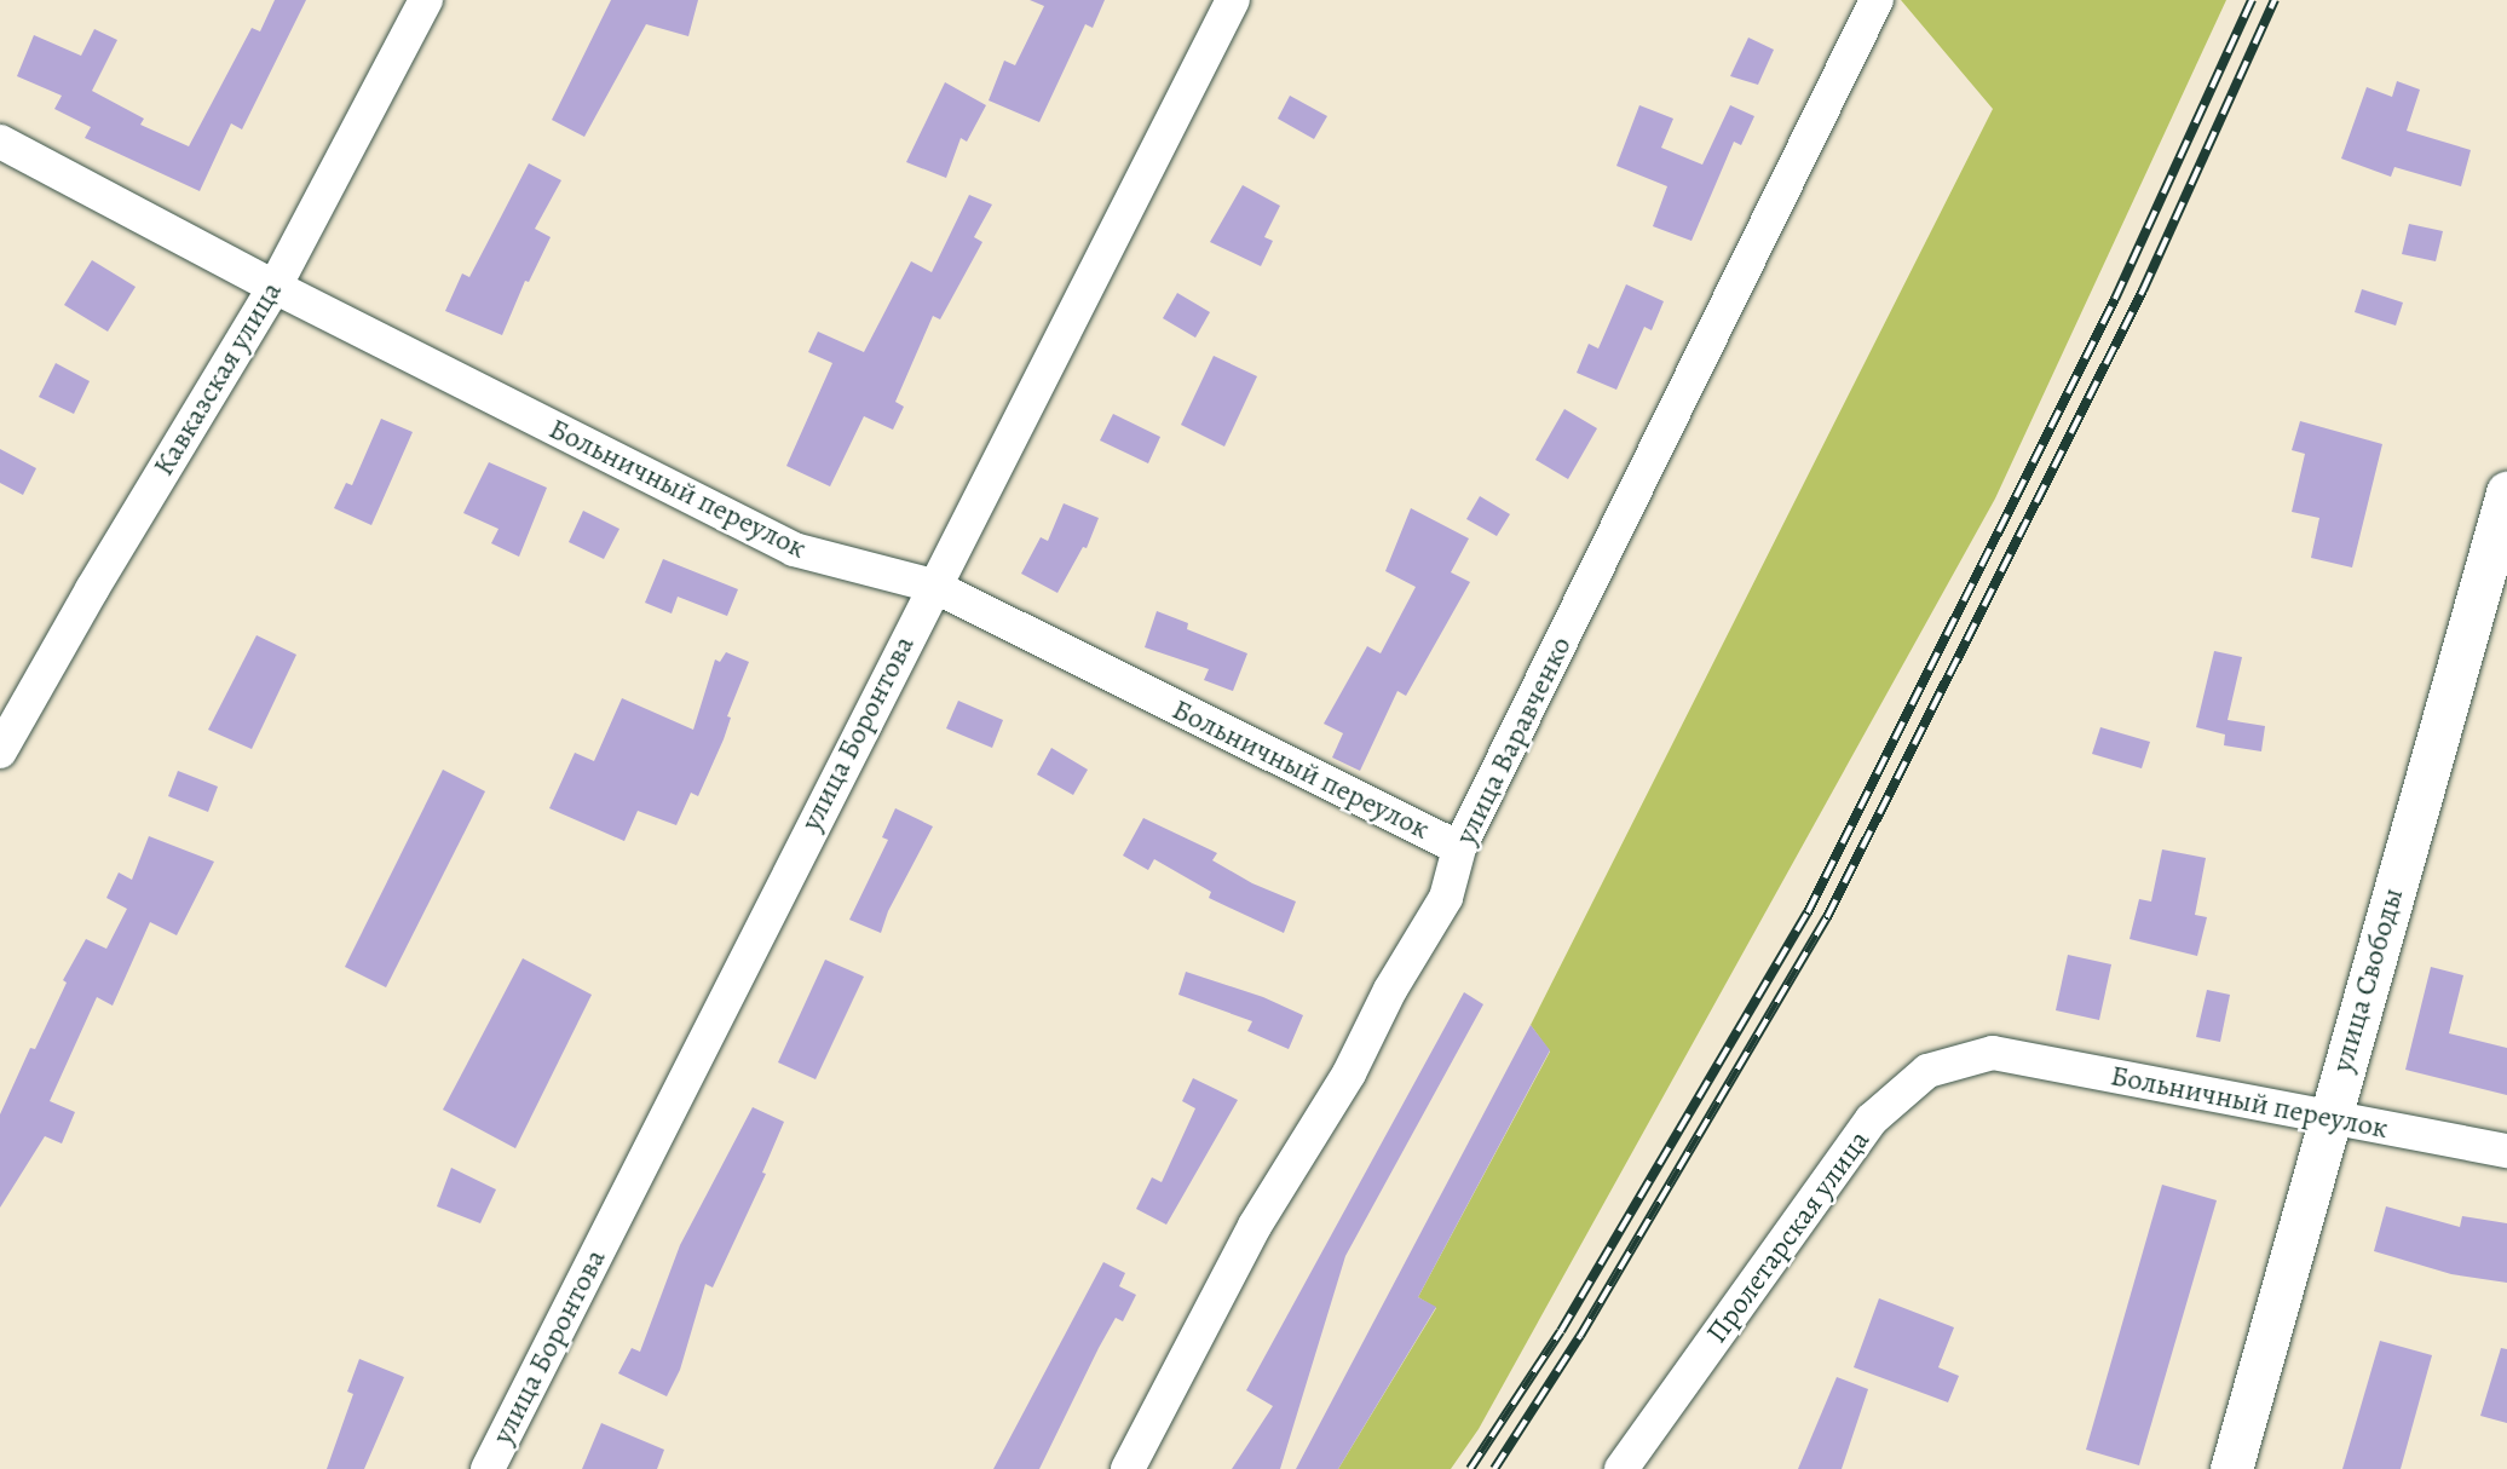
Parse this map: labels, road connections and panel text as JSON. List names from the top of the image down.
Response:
{
  "streets": {
    "main road": ["улица Свободы"],
    "street": [
      "Кавказская улица",
      "Больничный переулок",
      "улица Боронтова",
      "улица Варавченко",
      "Пролетарская улица"
    ]
  },
  "crossings": [
    ["Кавказская улица", "Больничный переулок"],
    ["Больничный переулок", "улица Боронтова"],
    ["Больничный переулок", "улица Варавченко"],
    ["Больничный переулок", "улица Свободы"],
    ["Больничный переулок", "Пролетарская улица"]
  ]
}
